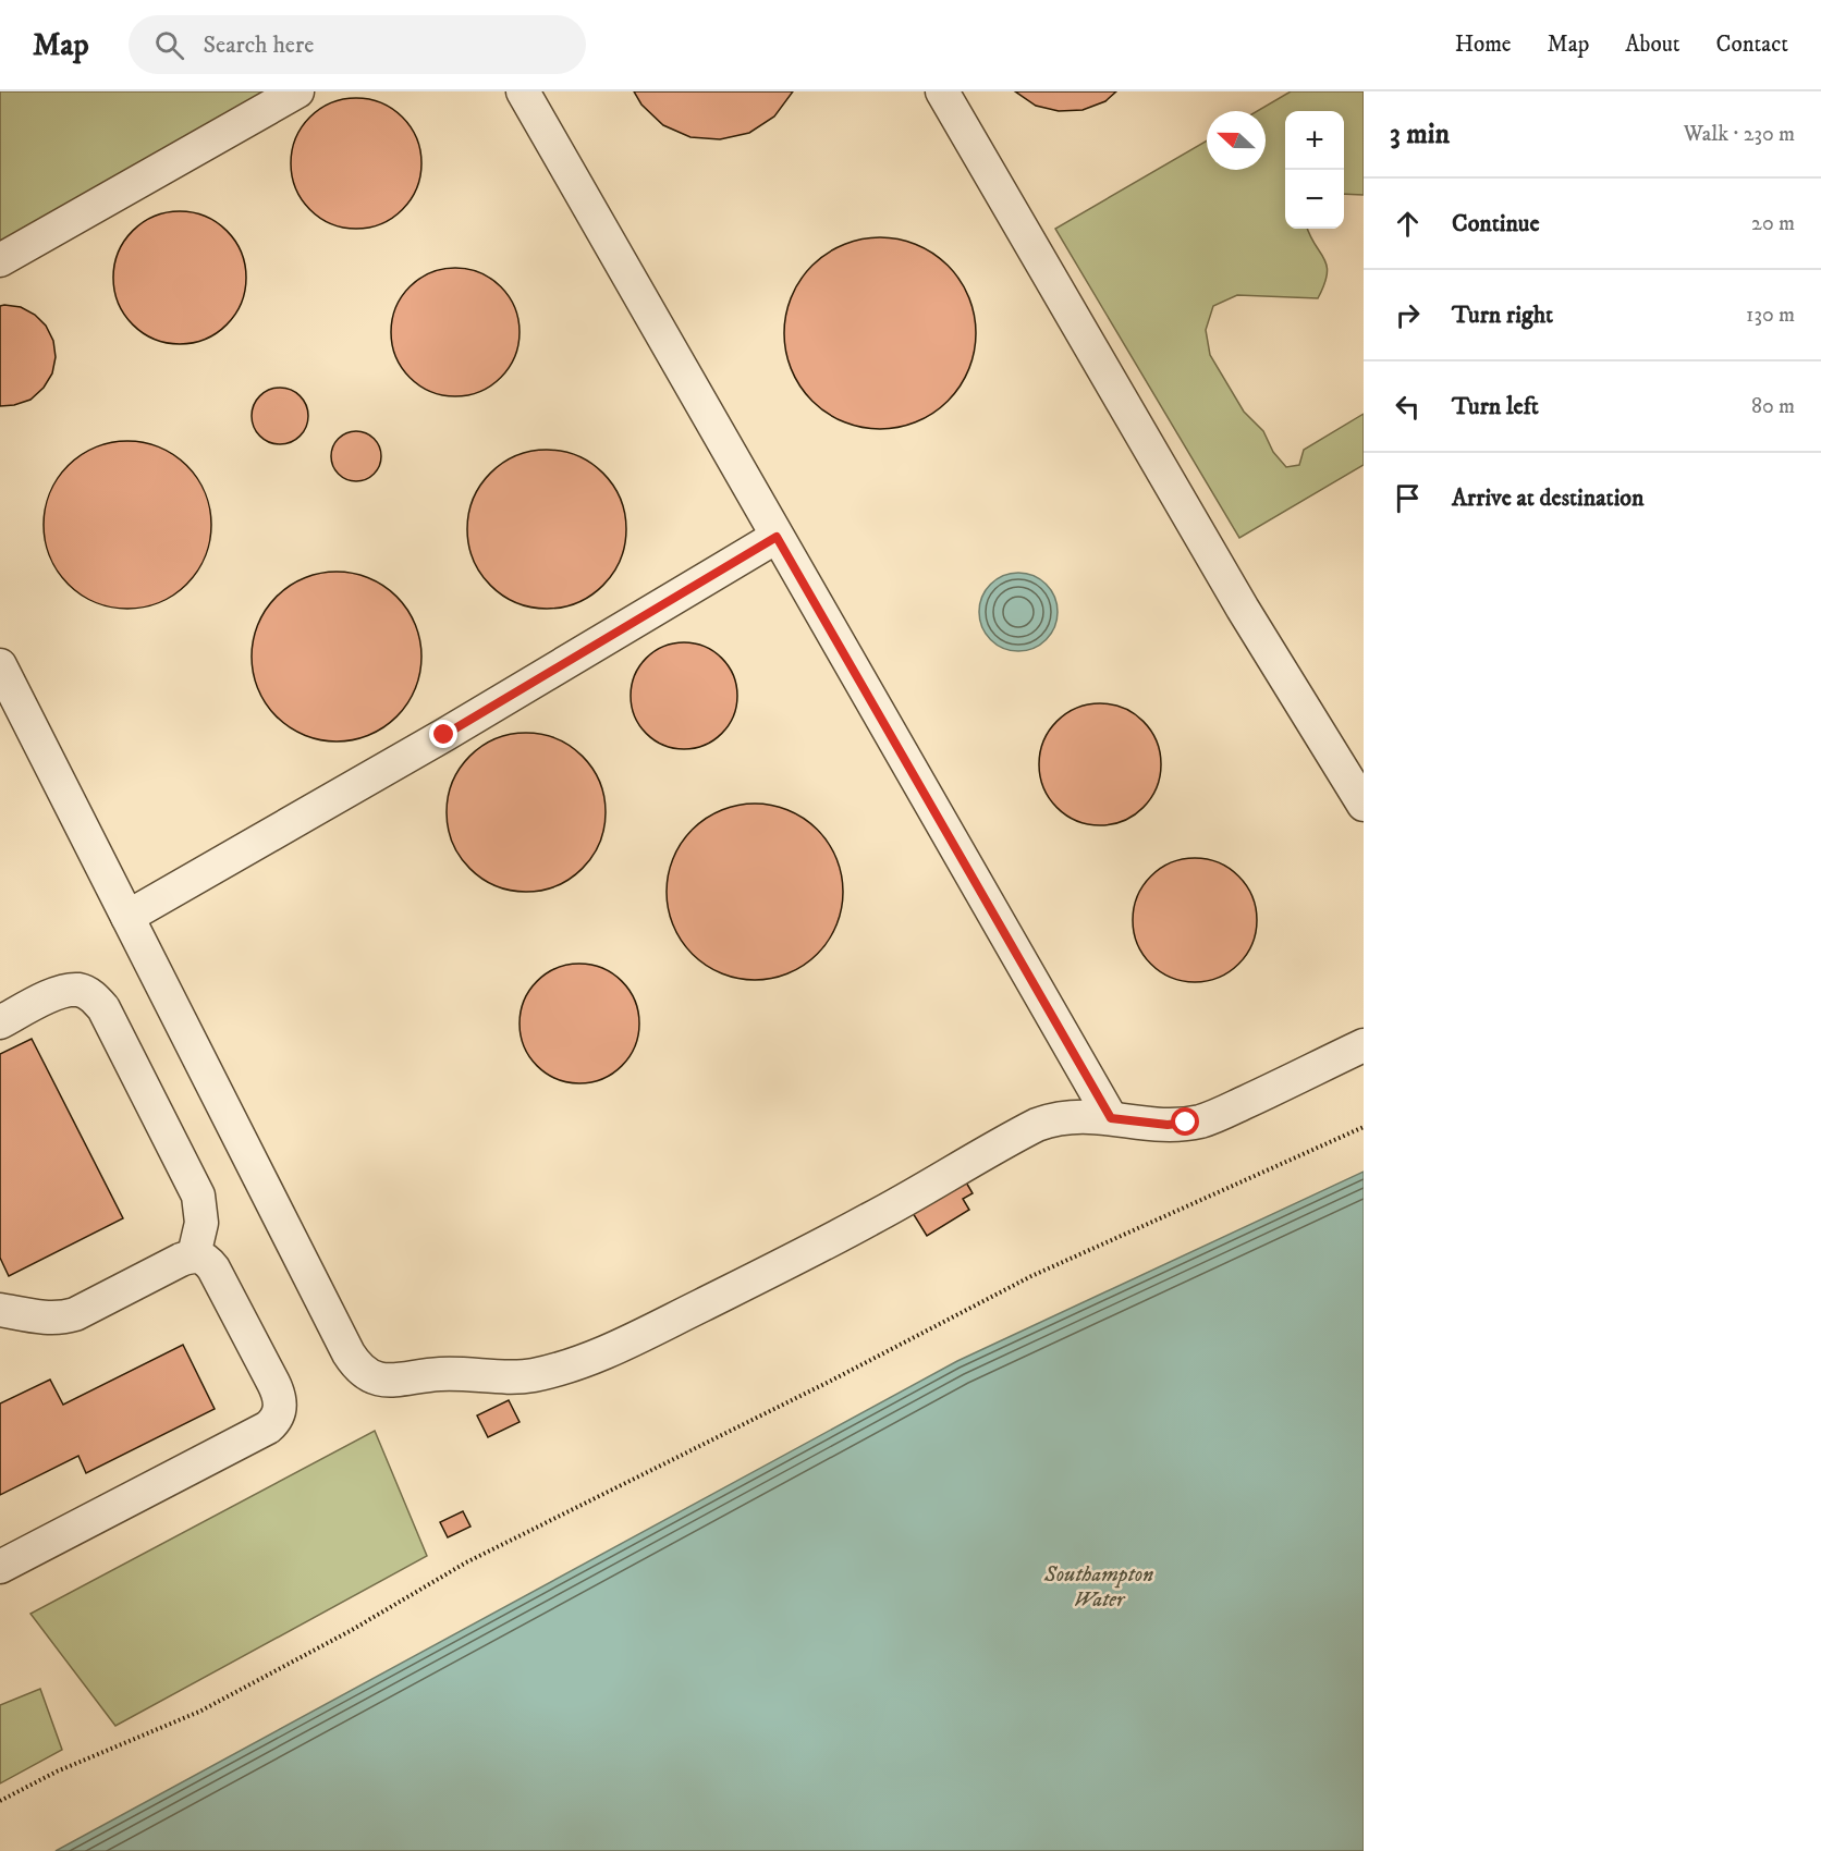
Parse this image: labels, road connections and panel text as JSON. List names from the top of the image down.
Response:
{
  "water": ["Southampton Water"],
  "north": "left",
  "page": {
    "header": "Map",
    "search": "Search here",
    "nav": [
      "Home",
      "Map",
      "About",
      "Contact"
    ],
    "heading": ["3 min", "Walk · 230 m"],
    "map_buttons": ["+", "−"],
    "list": [
      ["Continue", "20 m"],
      ["Turn right", "130 m"],
      ["Turn left", "80 m"],
      "Arrive at destination"
    ]
  }
}
